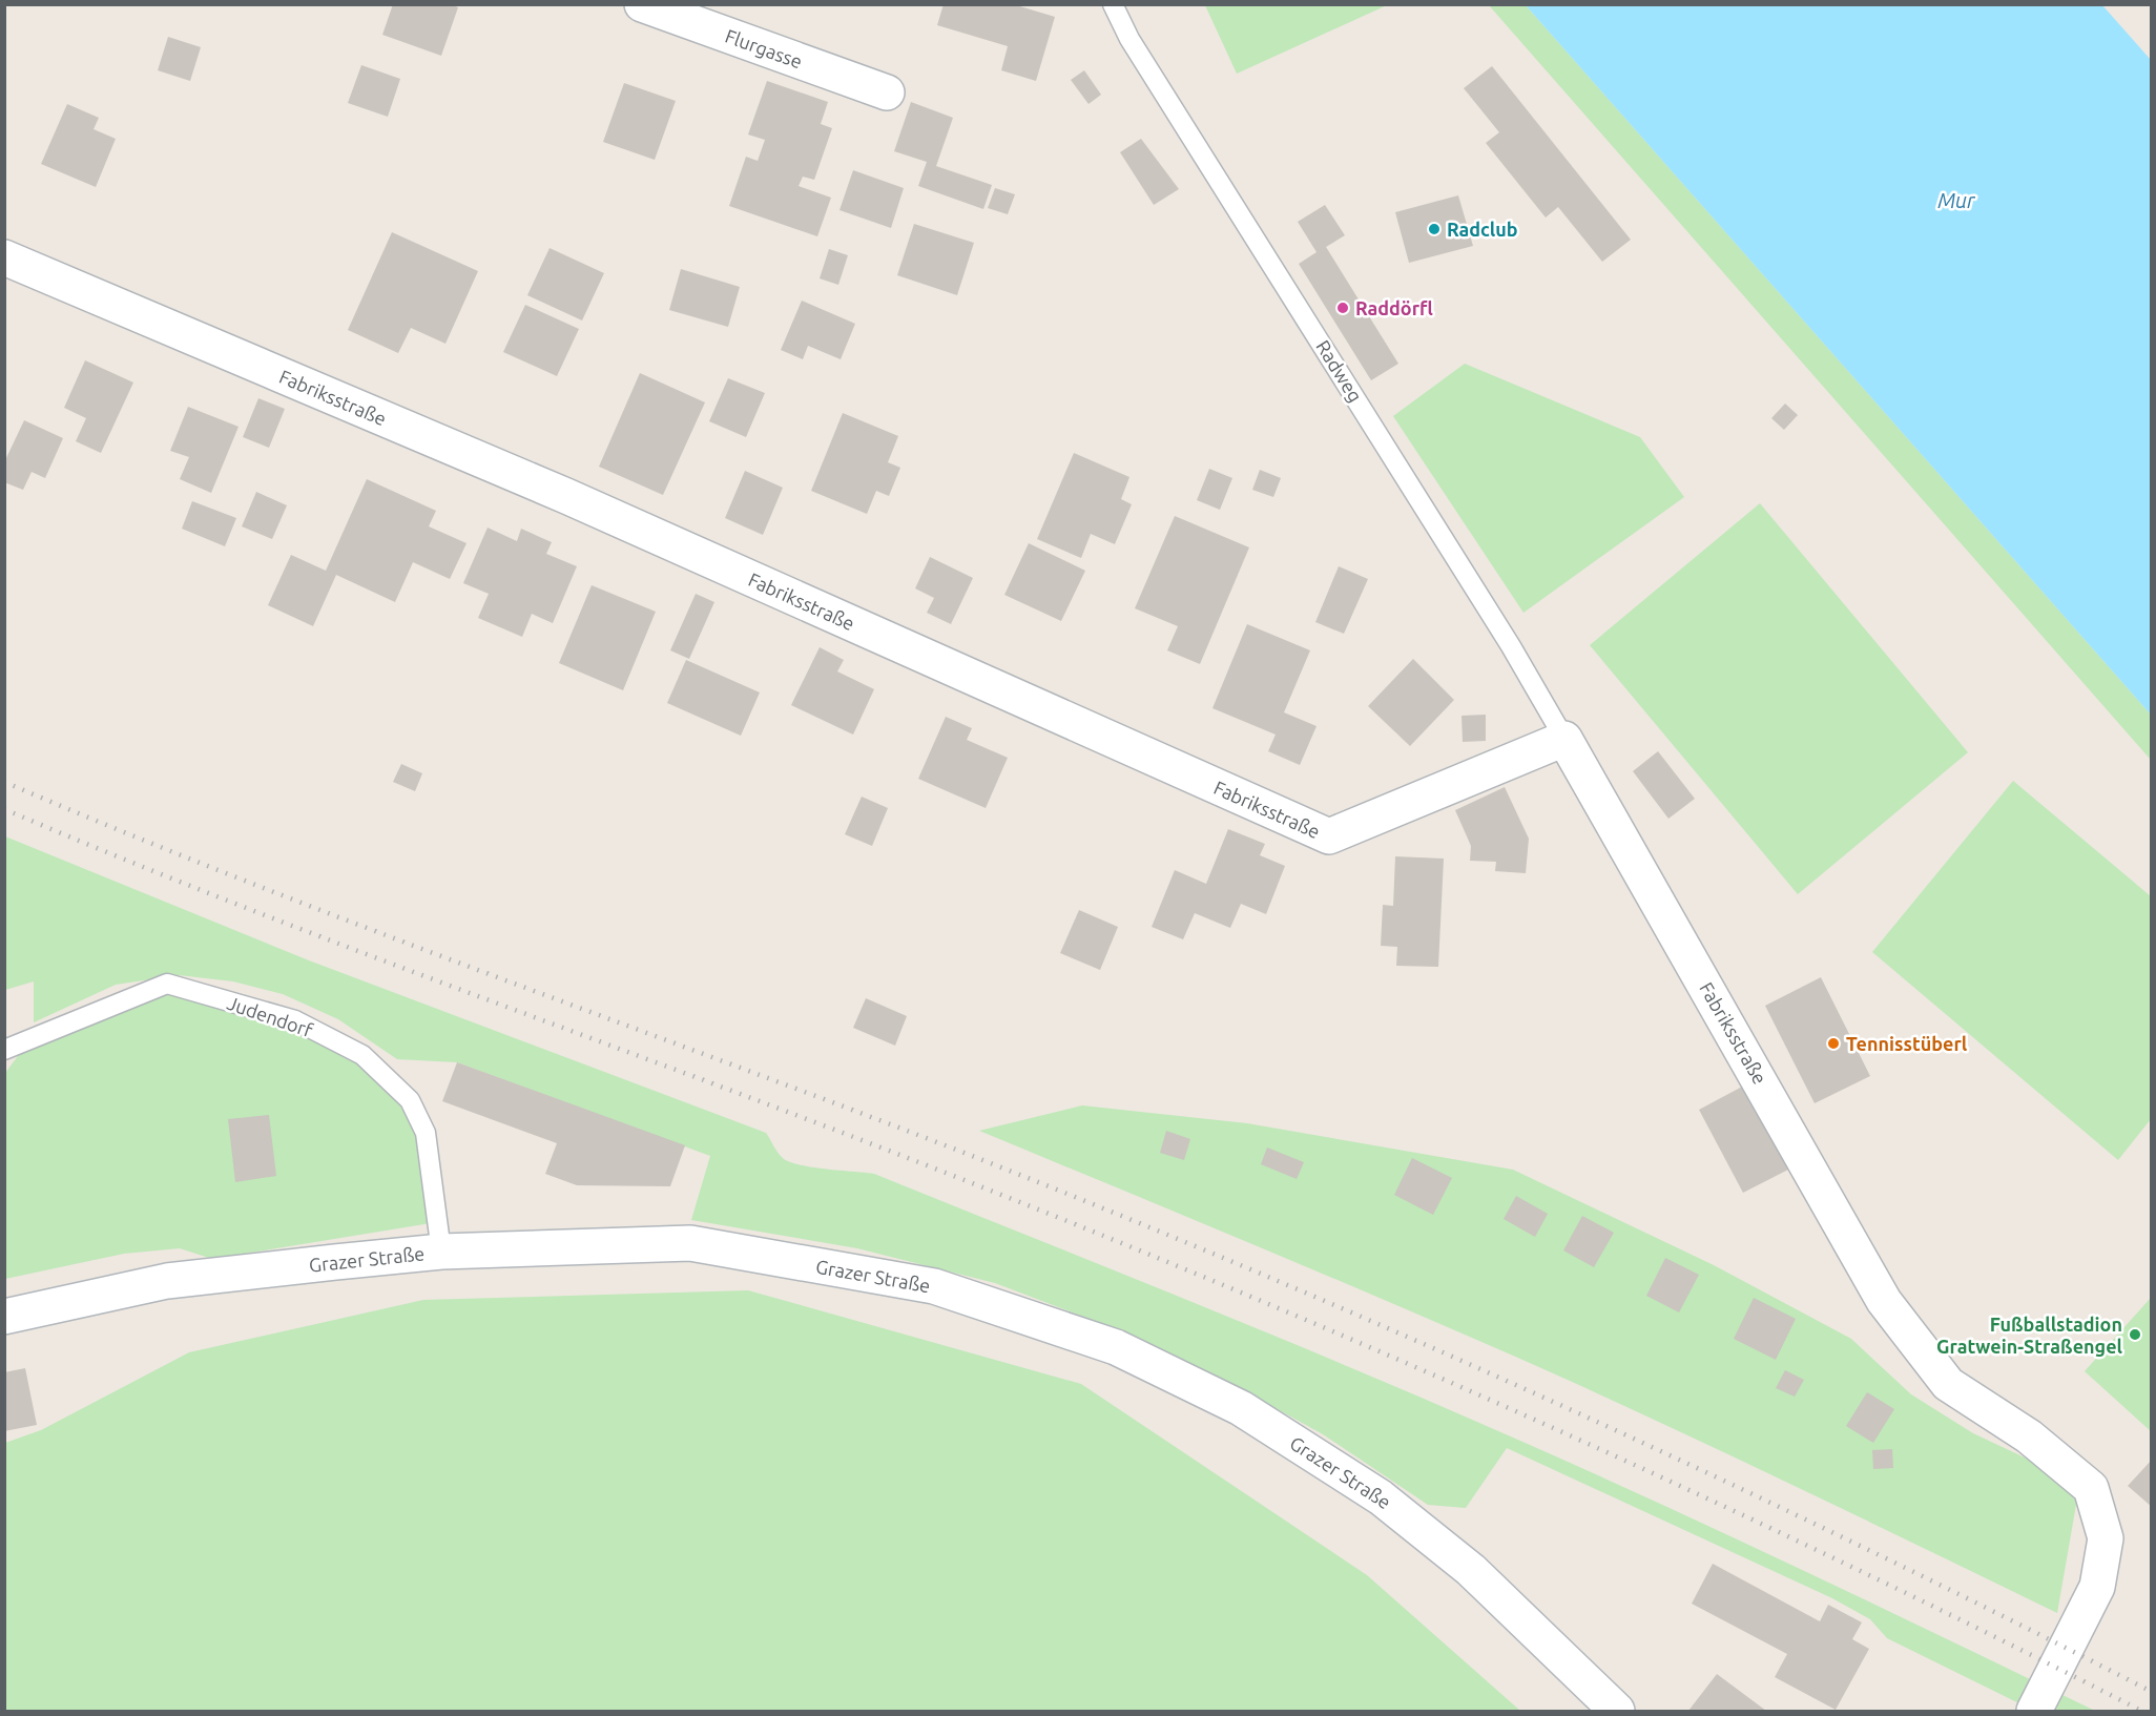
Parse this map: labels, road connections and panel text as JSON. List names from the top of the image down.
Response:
{
  "streets": {
    "street": ["Flurgasse", "Fabriksstraße", "Grazer Straße"],
    "lane": ["Radweg", "Judendorf"]
  },
  "crossings": [
    ["Radweg", "Fabriksstraße"],
    ["Judendorf", "Grazer Straße"]
  ],
  "water": ["Mur"],
  "places": [
    "Radclub",
    "Raddörfl",
    "Tennisstüberl",
    "Fußballstadion Gratwein-Straßengel"
  ]
}
